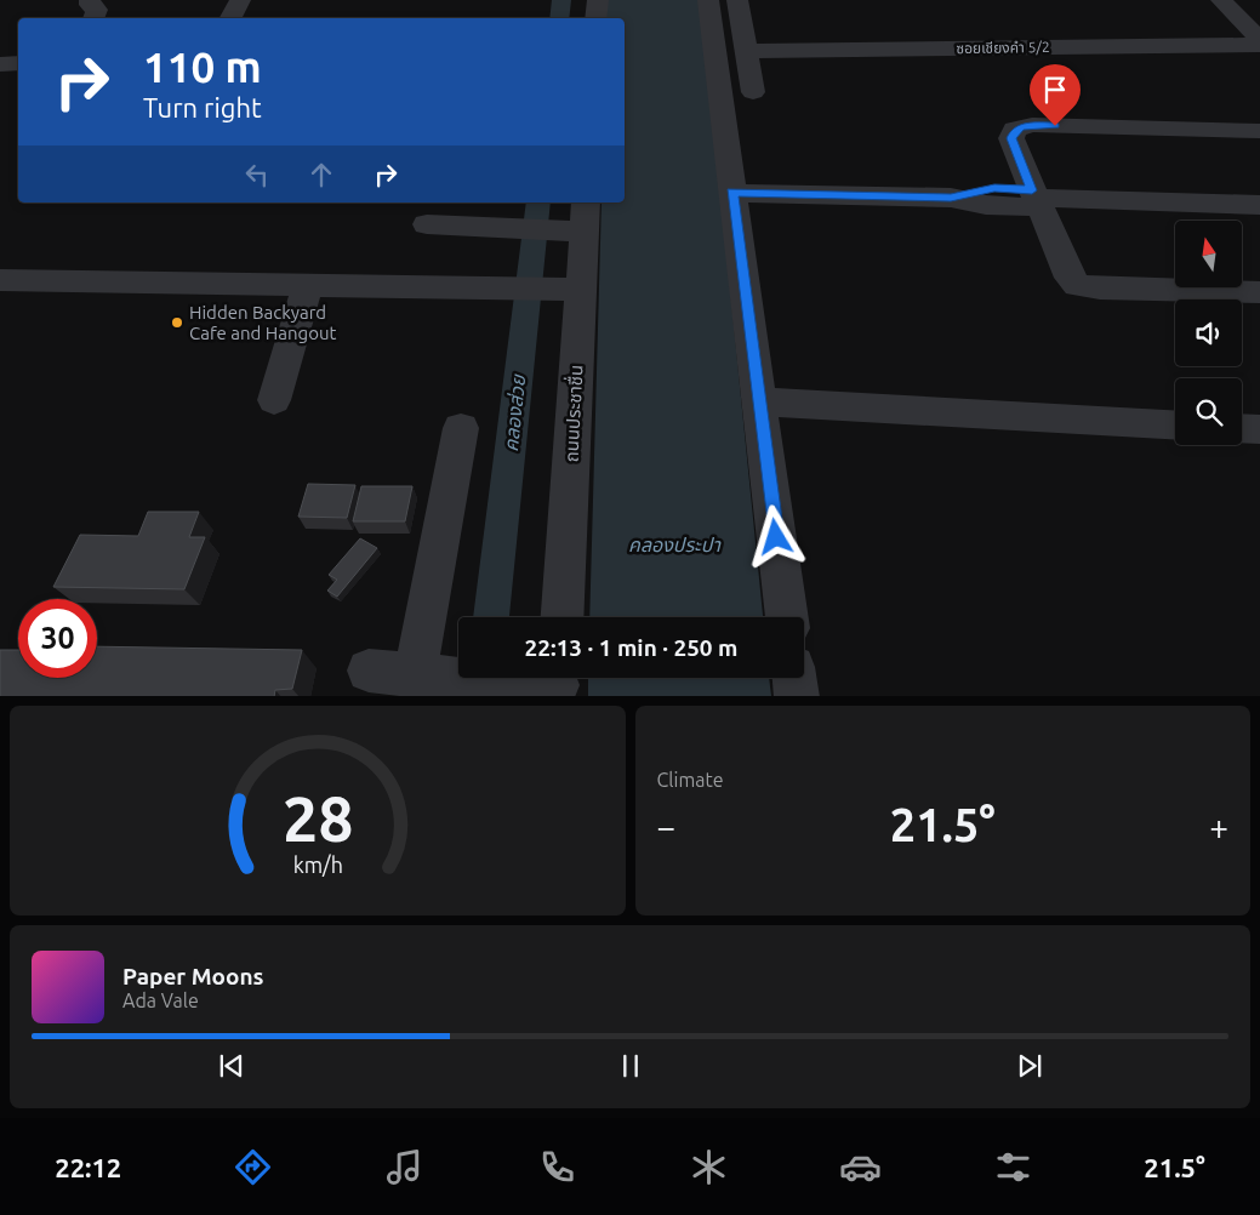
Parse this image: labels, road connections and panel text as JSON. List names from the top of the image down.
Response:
{
  "streets": {
    "street": ["ซอยเชียงคำ 5/2", "ถนนประชาชื่น"]
  },
  "water": ["คลองส่วย", "คลองประปา"],
  "places": ["Hidden Backyard Cafe and Hangout"],
  "north": "top",
  "page": {
    "turn": ["110 m", "Turn right"],
    "limit": "30",
    "trip": "22:13 · 1 min · 250 m",
    "tile": "Climate",
    "heat": ["−", "21.5°", "+"],
    "song": ["Paper Moons", "Ada Vale"],
    "tabs": ["22:12", "21.5°"],
    "gauge": ["28", "km/h"]
  }
}
